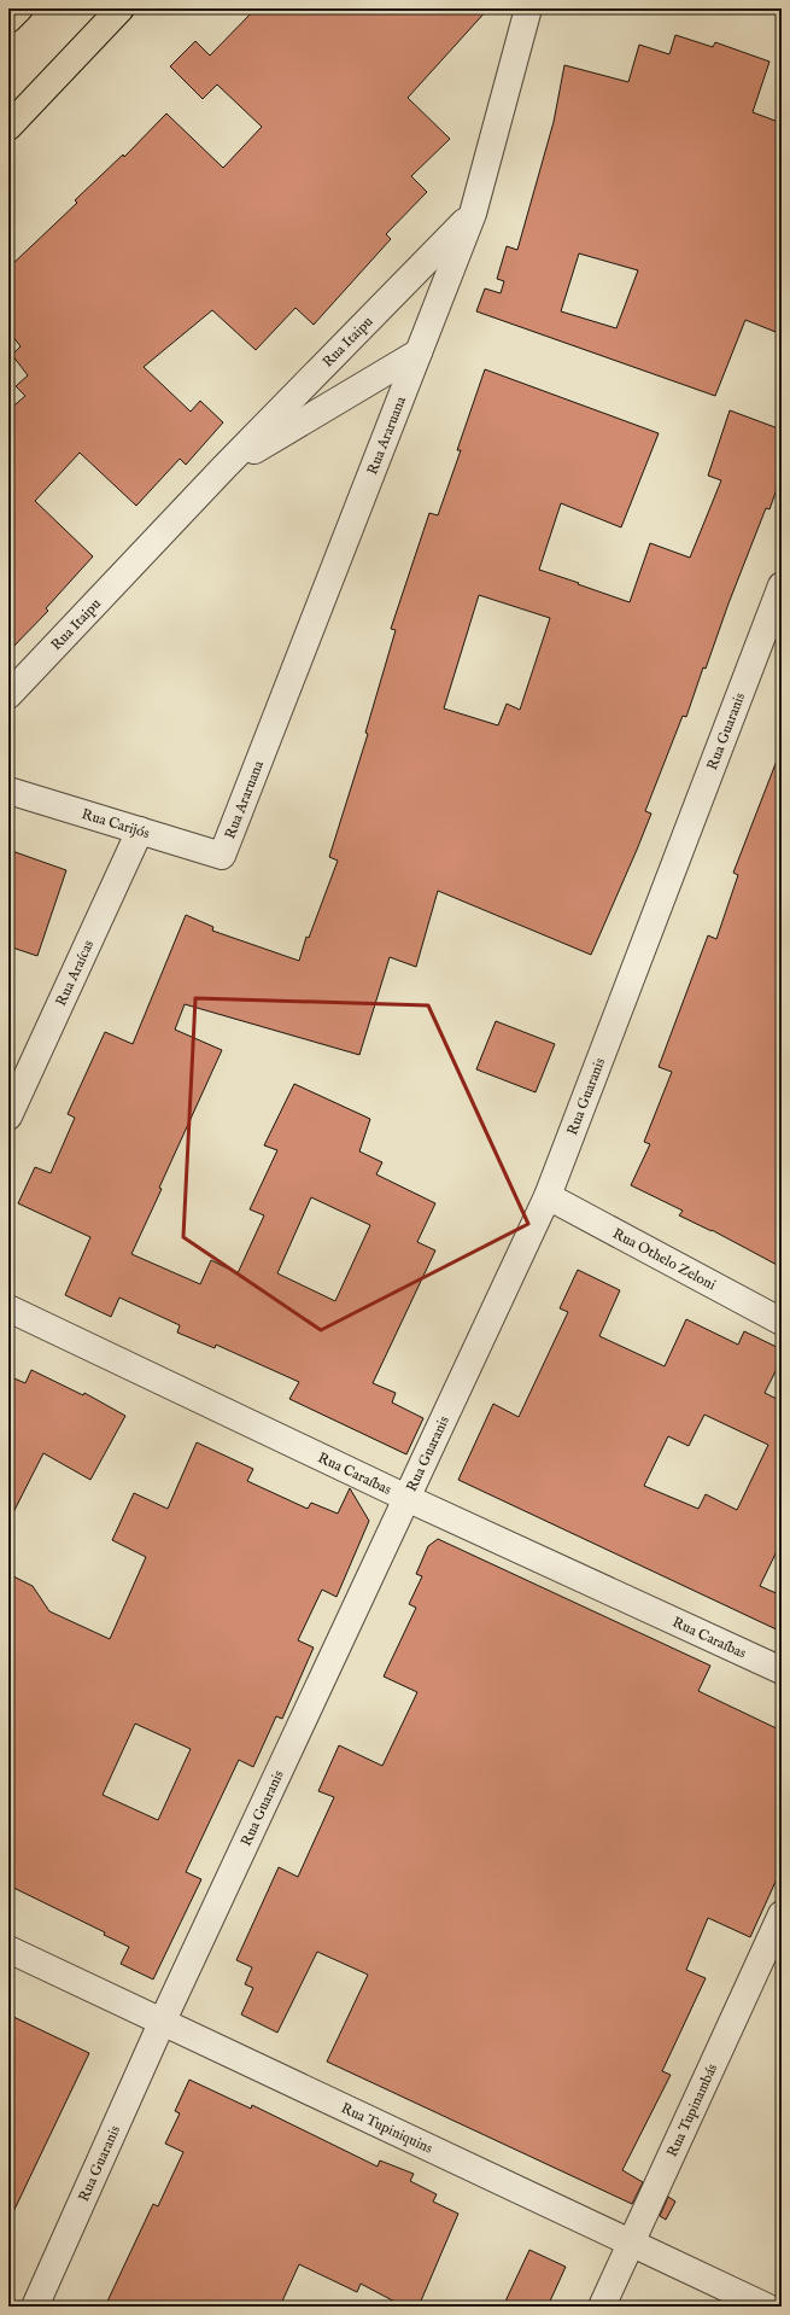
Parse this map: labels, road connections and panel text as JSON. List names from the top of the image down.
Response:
{
  "streets": {
    "street": [
      "Rua Itaipu",
      "Rua Araruana",
      "Rua Guaranis",
      "Rua Carijós",
      "Rua Araícas",
      "Rua Othelo Zeloni",
      "Rua Caraíbas",
      "Rua Tupinambás",
      "Rua Tupiniquins"
    ]
  },
  "crossings": [
    ["Rua Itaipu", "Rua Araruana"],
    ["Rua Araruana", "Rua Carijós"],
    ["Rua Guaranis", "Rua Othelo Zeloni"],
    ["Rua Guaranis", "Rua Caraíbas"],
    ["Rua Guaranis", "Rua Tupiniquins"],
    ["Rua Carijós", "Rua Araícas"],
    ["Rua Tupinambás", "Rua Tupiniquins"]
  ]
}
